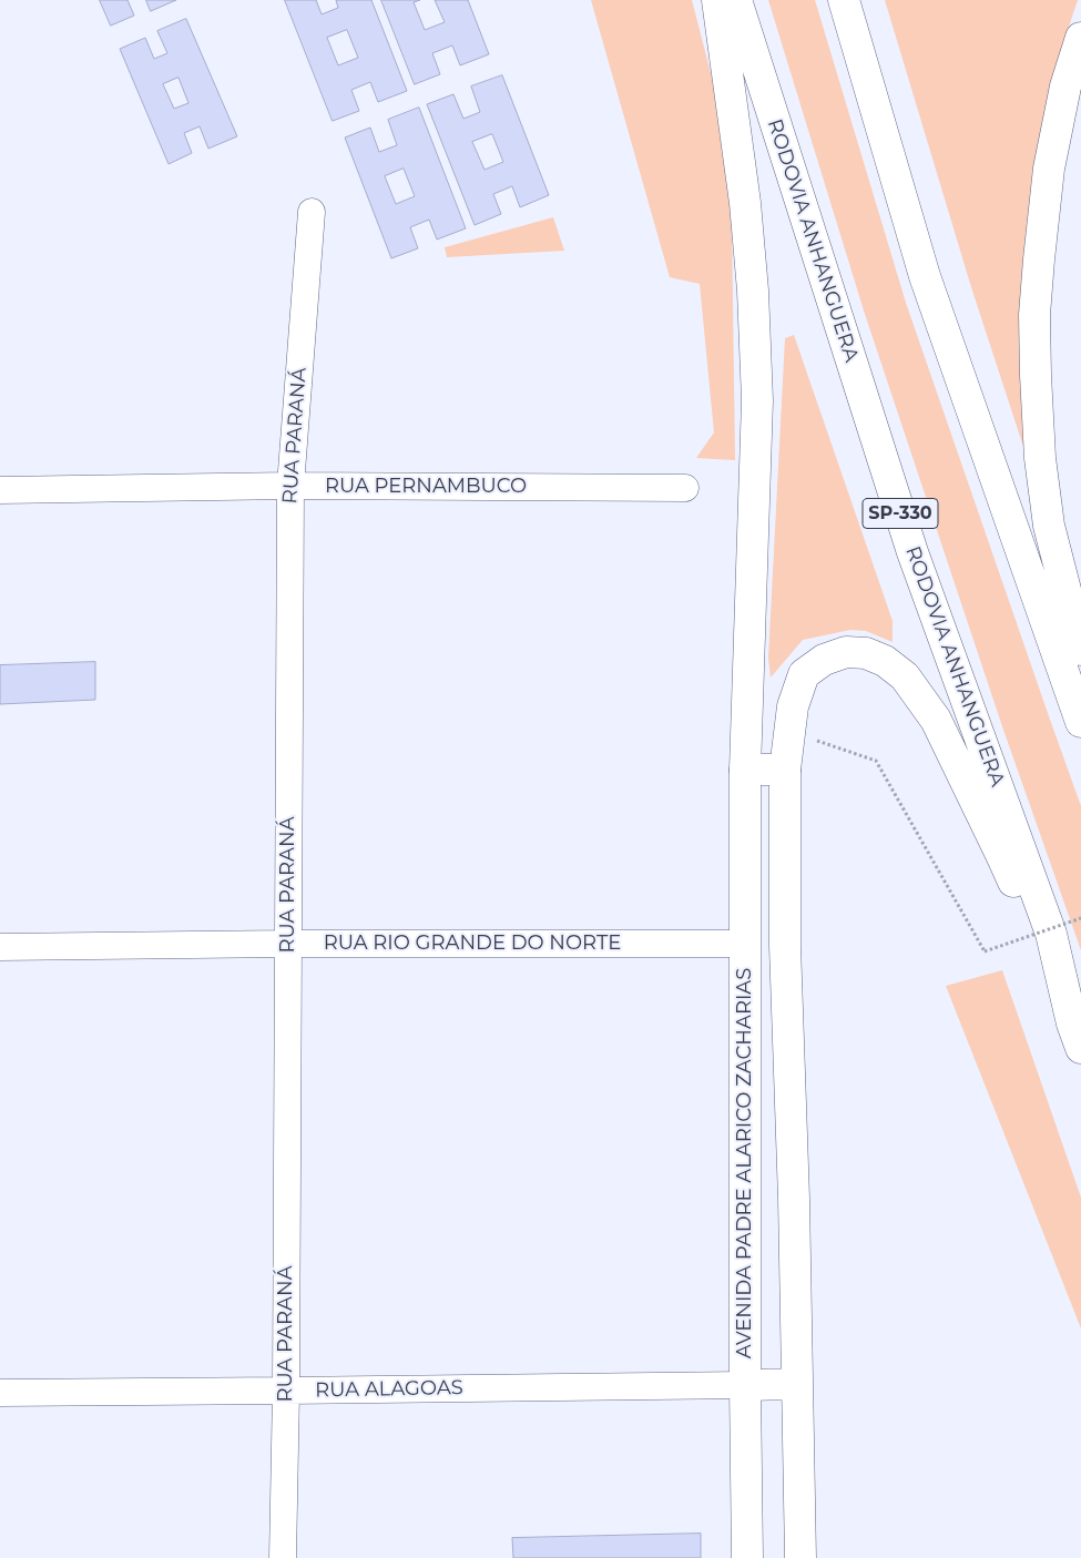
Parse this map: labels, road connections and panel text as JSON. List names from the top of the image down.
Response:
{
  "streets": {
    "main road": ["RODOVIA ANHANGUERA", "SP-330", "AVENIDA PADRE ALARICO ZACHARIAS"],
    "street": [
      "RUA PARANÁ",
      "RUA PERNAMBUCO",
      "RUA RIO GRANDE DO NORTE",
      "RUA ALAGOAS"
    ]
  },
  "crossings": [
    ["RODOVIA ANHANGUERA", "AVENIDA PADRE ALARICO ZACHARIAS"],
    ["RUA PARANÁ", "RUA PERNAMBUCO"],
    ["RUA PARANÁ", "RUA RIO GRANDE DO NORTE"],
    ["RUA PARANÁ", "RUA ALAGOAS"],
    ["RUA RIO GRANDE DO NORTE", "AVENIDA PADRE ALARICO ZACHARIAS"],
    ["AVENIDA PADRE ALARICO ZACHARIAS", "RUA ALAGOAS"]
  ]
}
